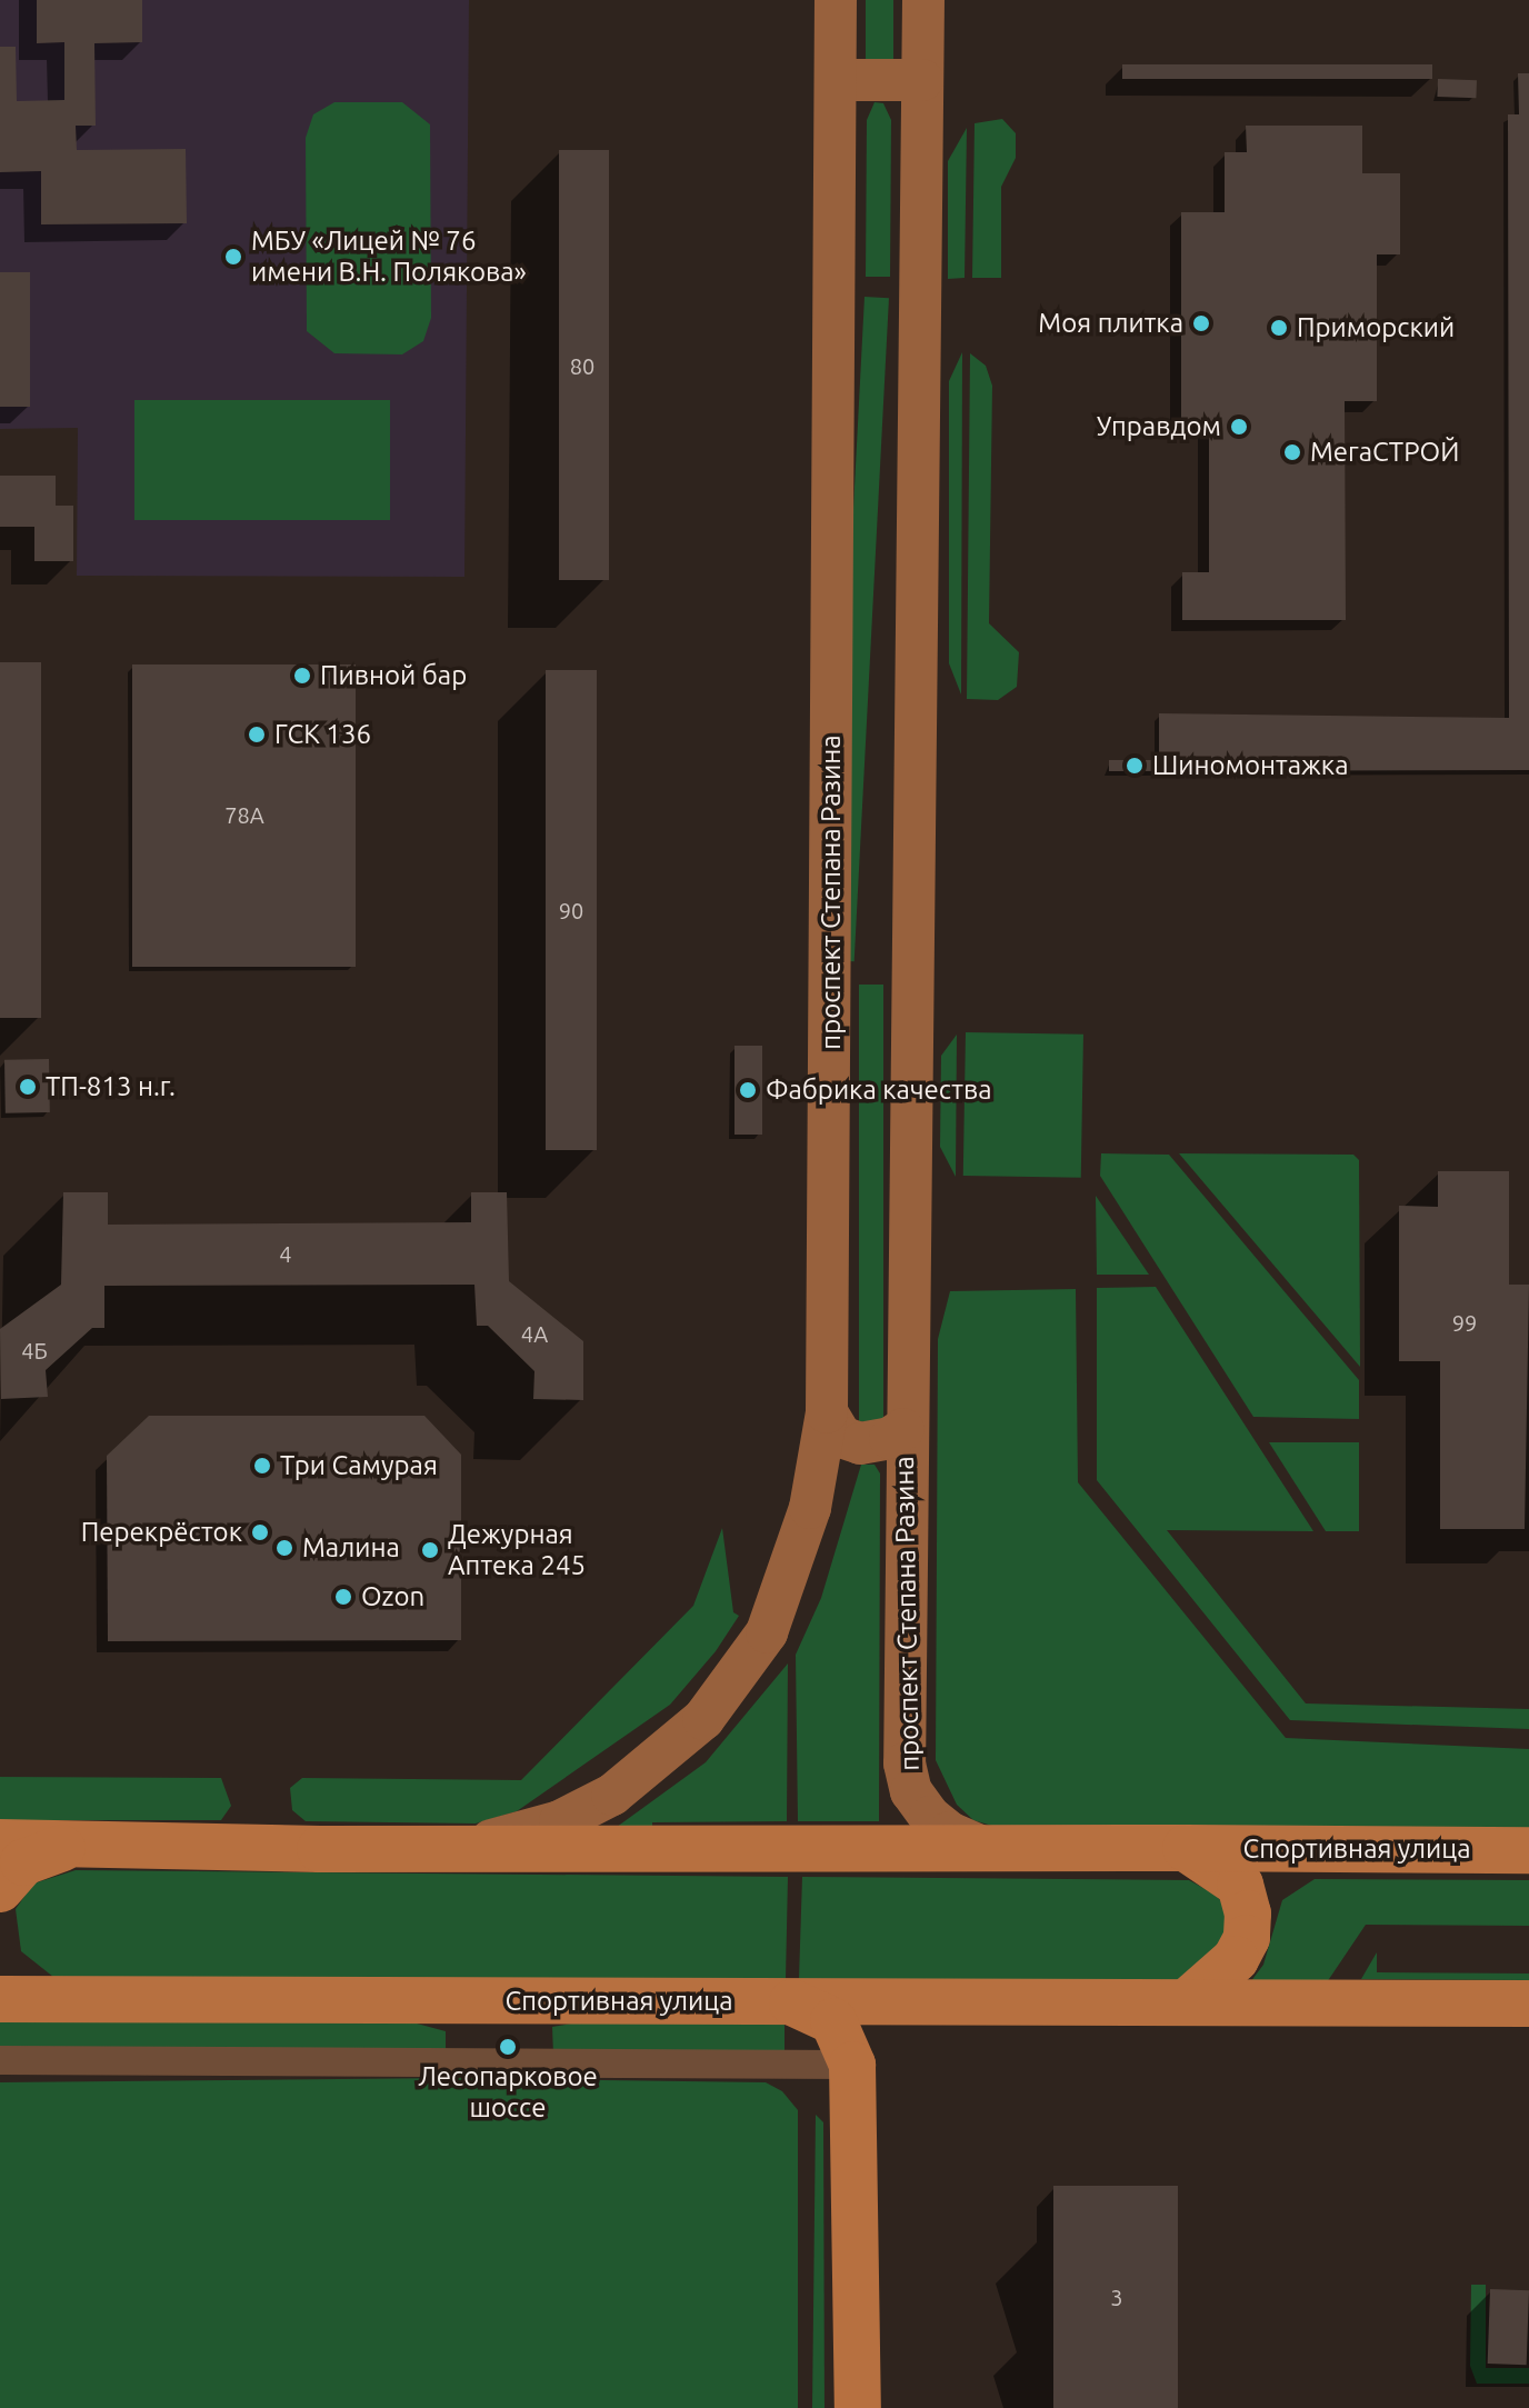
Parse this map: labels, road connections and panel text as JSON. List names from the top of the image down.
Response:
{
  "streets": {
    "main road": ["проспект Степана Разина", "Спортивная улица"]
  },
  "crossings": [
    ["проспект Степана Разина", "Спортивная улица"]
  ],
  "places": [
    "МБУ «Лицей № 76 имени В.Н. Полякова»",
    "Моя плитка",
    "Приморский",
    "Управдом",
    "МегаCТРОЙ",
    "Пивной бар",
    "ГСК 136",
    "Шиномонтажка",
    "ТП-813 н.г.",
    "Фабрика качества",
    "Три Самурая",
    "Перекрёсток",
    "Малина",
    "Дежурная Аптека 245",
    "Ozon",
    "Лесопарковое шоссе"
  ],
  "house_numbers": [
    "80",
    "78А",
    "90",
    "4",
    "99",
    "4А",
    "4Б",
    "3"
  ]
}
